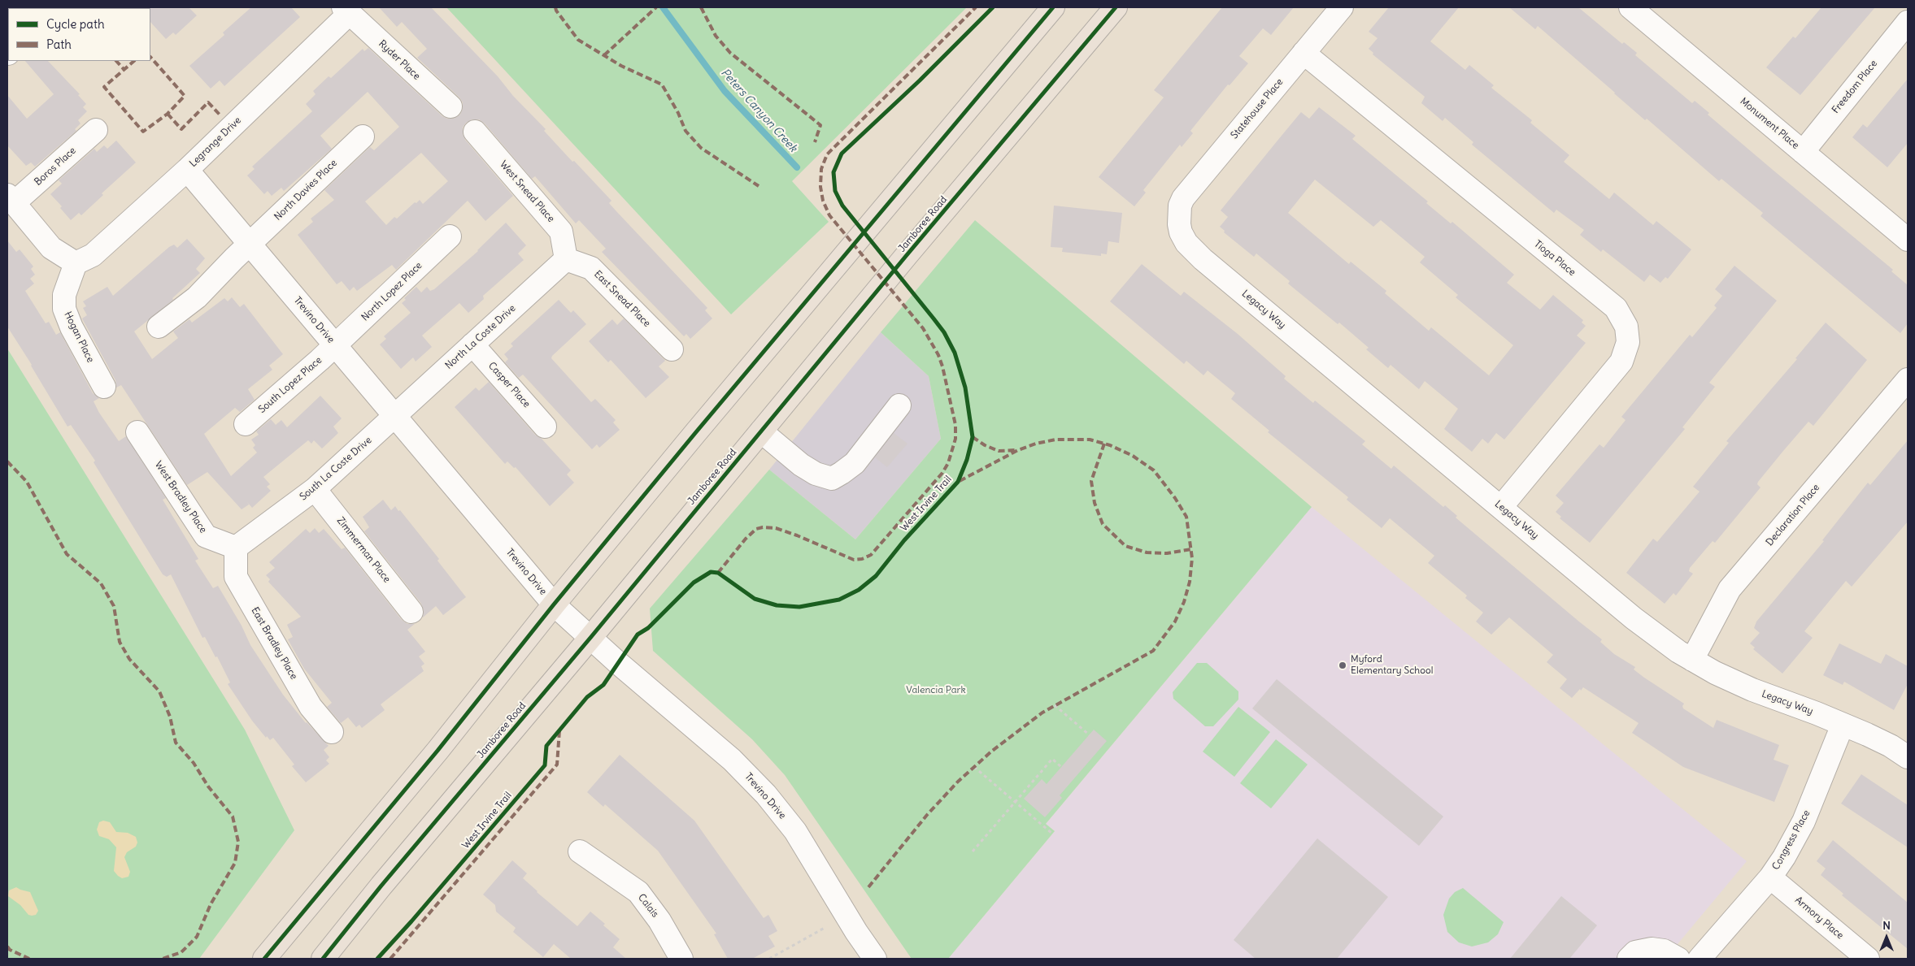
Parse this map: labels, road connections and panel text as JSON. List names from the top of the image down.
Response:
{
  "streets": {
    "main road": ["Jamboree Road"],
    "street": [
      "Ryder Place",
      "Freedom Place",
      "Statehouse Place",
      "Monument Place",
      "Legrange Drive",
      "Boros Place",
      "North Davies Place",
      "West Snead Place",
      "Tioga Place",
      "North Lopez Place",
      "East Snead Place",
      "Legacy Way",
      "Trevino Drive",
      "Hogan Place",
      "North La Coste Drive",
      "South Lopez Place",
      "Casper Place",
      "South La Coste Drive",
      "West Bradley Place",
      "Declaration Place",
      "Zimmerman Place",
      "East Bradley Place",
      "Congress Place",
      "Calais",
      "Armory Place"
    ],
    "cycle path": ["West Irvine Trail"]
  },
  "crossings": [
    ["Ryder Place", "Legrange Drive"],
    ["Freedom Place", "Monument Place"],
    ["Statehouse Place", "Tioga Place"],
    ["Statehouse Place", "Legacy Way"],
    ["Legrange Drive", "Trevino Drive"],
    ["Legrange Drive", "Hogan Place"],
    ["North Davies Place", "Trevino Drive"],
    ["West Snead Place", "East Snead Place"],
    ["West Snead Place", "North La Coste Drive"],
    ["Jamboree Road", "Trevino Drive"],
    ["Tioga Place", "Legacy Way"],
    ["North Lopez Place", "Trevino Drive"],
    ["North Lopez Place", "South Lopez Place"],
    ["East Snead Place", "North La Coste Drive"],
    ["Legacy Way", "Declaration Place"],
    ["Legacy Way", "Congress Place"],
    ["Trevino Drive", "North La Coste Drive"],
    ["Trevino Drive", "South Lopez Place"],
    ["Trevino Drive", "South La Coste Drive"],
    ["North La Coste Drive", "Casper Place"],
    ["North La Coste Drive", "South La Coste Drive"],
    ["South La Coste Drive", "West Bradley Place"],
    ["South La Coste Drive", "Zimmerman Place"],
    ["South La Coste Drive", "East Bradley Place"],
    ["West Bradley Place", "East Bradley Place"],
    ["Congress Place", "Armory Place"]
  ],
  "water": ["Peters Canyon Creek"],
  "parks": ["Valencia Park"],
  "places": ["Myford Elementary School"],
  "legend": ["Cycle path", "Path"],
  "north": "top"
}
